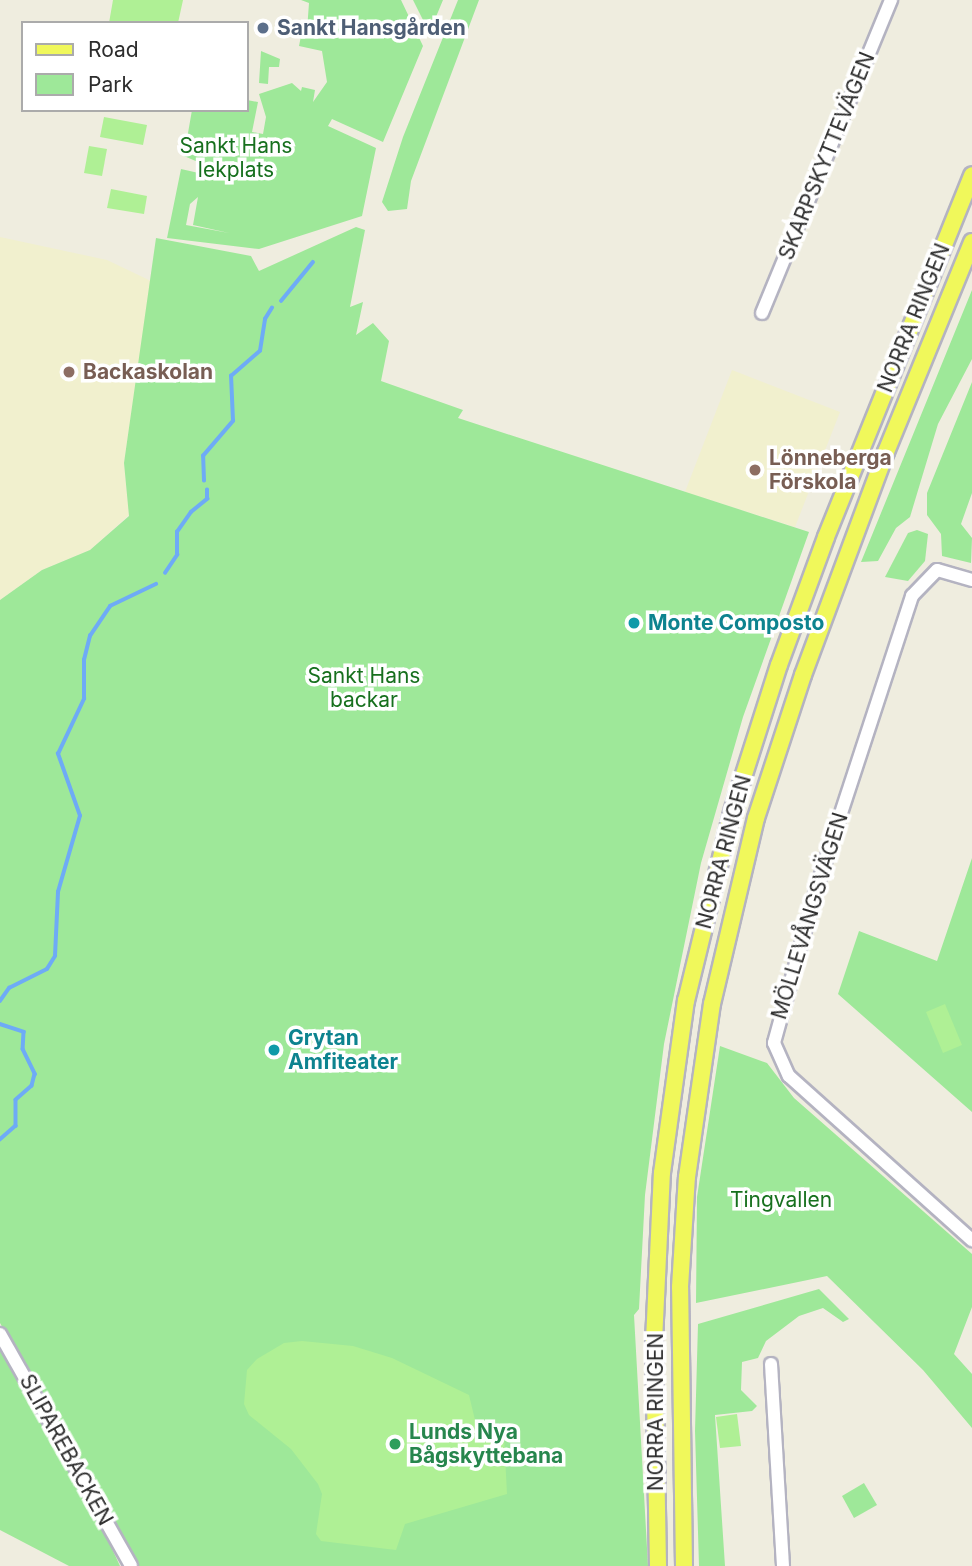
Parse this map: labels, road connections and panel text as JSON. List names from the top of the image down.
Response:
{
  "streets": {
    "main road": ["NORRA RINGEN"],
    "street": ["SKARPSKYTTEVÄGEN", "MÖLLEVÅNGSVÄGEN", "SLIPAREBACKEN"]
  },
  "parks": ["Sankt Hans lekplats", "Sankt Hans backar", "Tingvallen"],
  "places": [
    "Sankt Hansgården",
    "Backaskolan",
    "Lönneberga Förskola",
    "Monte Composto",
    "Grytan Amfiteater",
    "Lunds Nya Bågskyttebana"
  ],
  "legend": ["Road", "Park"]
}
